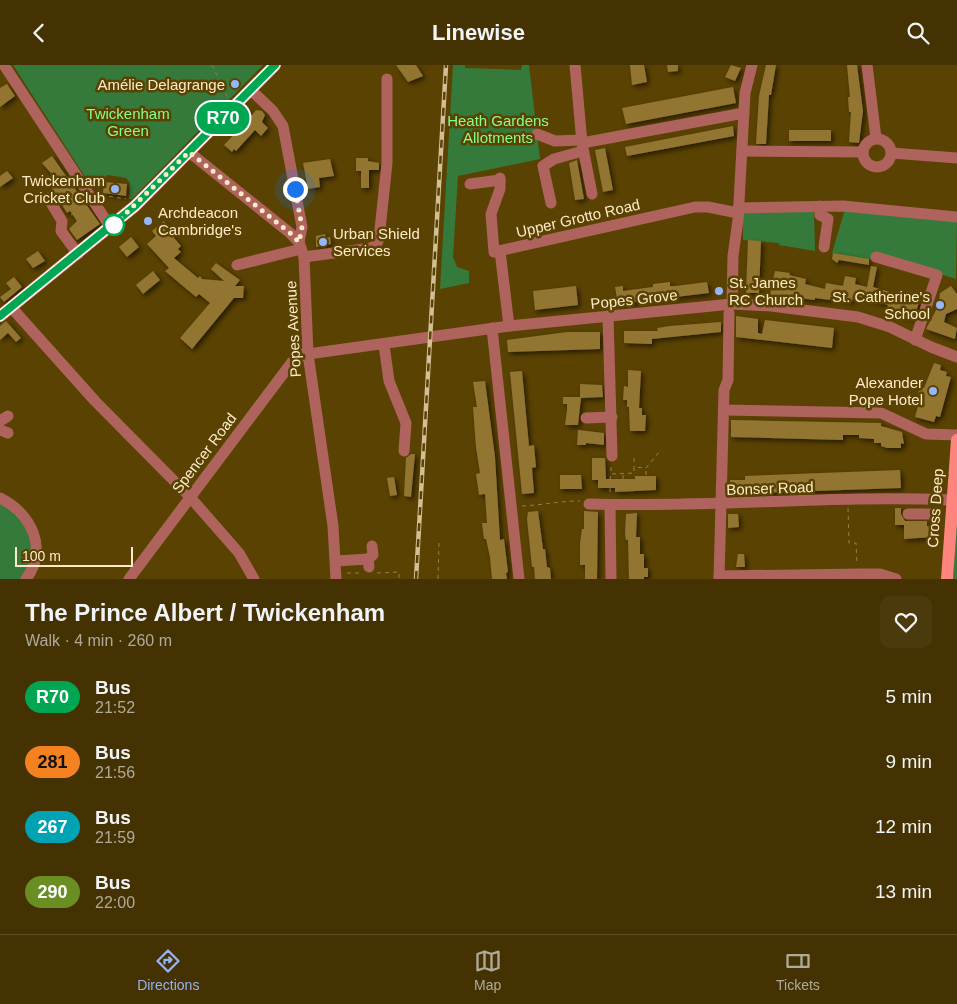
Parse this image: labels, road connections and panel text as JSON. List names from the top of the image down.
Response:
{
  "streets": {
    "main road": ["Cross Deep"],
    "street": [
      "Upper Grotto Road",
      "Popes Grove",
      "Popes Avenue",
      "Spencer Road",
      "Bonser Road"
    ]
  },
  "crossings": [
    ["Upper Grotto Road", "Popes Grove"],
    ["Popes Grove", "Popes Avenue"],
    ["Popes Grove", "Spencer Road"],
    ["Popes Avenue", "Spencer Road"],
    ["Bonser Road", "Cross Deep"]
  ],
  "parks": ["Twickenham Green", "Heath Gardens Allotments"],
  "places": [
    "Amélie Delagrange",
    "Twickenham Cricket Club",
    "Archdeacon Cambridge's",
    "Urban Shield Services",
    "St. James RC Church",
    "St. Catherine's School",
    "Alexander Pope Hotel"
  ],
  "lines": ["bus line R70"],
  "scale_bar": "100 m",
  "page": {
    "header": "Linewise",
    "on_map": "R70",
    "scale": "100 m",
    "heading": ["The Prince Albert / Twickenham", "Walk · 4 min · 260 m"],
    "list": [
      {
        "mark": "R70",
        "name": "Bus",
        "note": "21:52",
        "value": "5 min"
      },
      {
        "mark": "281",
        "name": "Bus",
        "note": "21:56",
        "value": "9 min"
      },
      {
        "mark": "267",
        "name": "Bus",
        "note": "21:59",
        "value": "12 min"
      },
      {
        "mark": "290",
        "name": "Bus",
        "note": "22:00",
        "value": "13 min"
      }
    ],
    "tabs": ["Directions", "Map", "Tickets"]
  }
}
